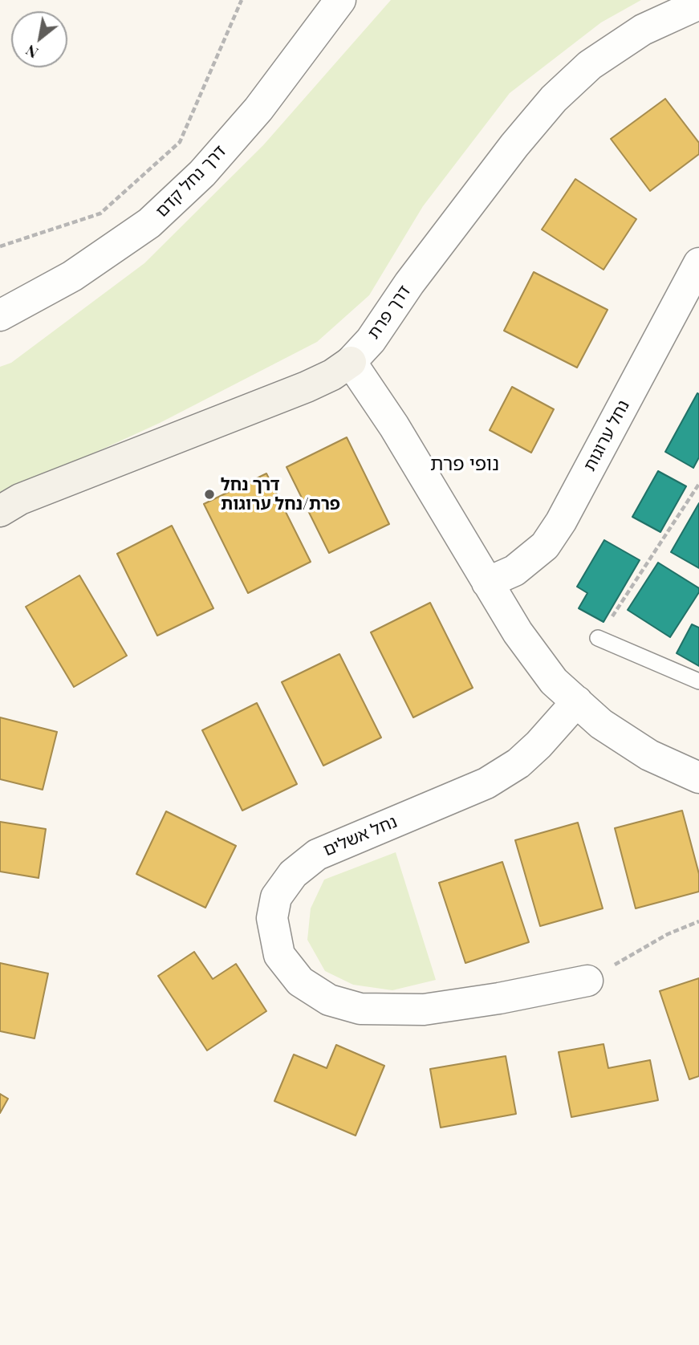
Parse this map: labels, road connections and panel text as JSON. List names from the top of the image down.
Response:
{
  "streets": {
    "street": [
      "דרך נחל קדם",
      "דרך פרת",
      "נחל ערוגות",
      "נחל אשלים"
    ]
  },
  "districts": ["נופי פרת"],
  "places": ["דרך נחל פרת/נחל ערוגות"],
  "north": "bottom left"
}
